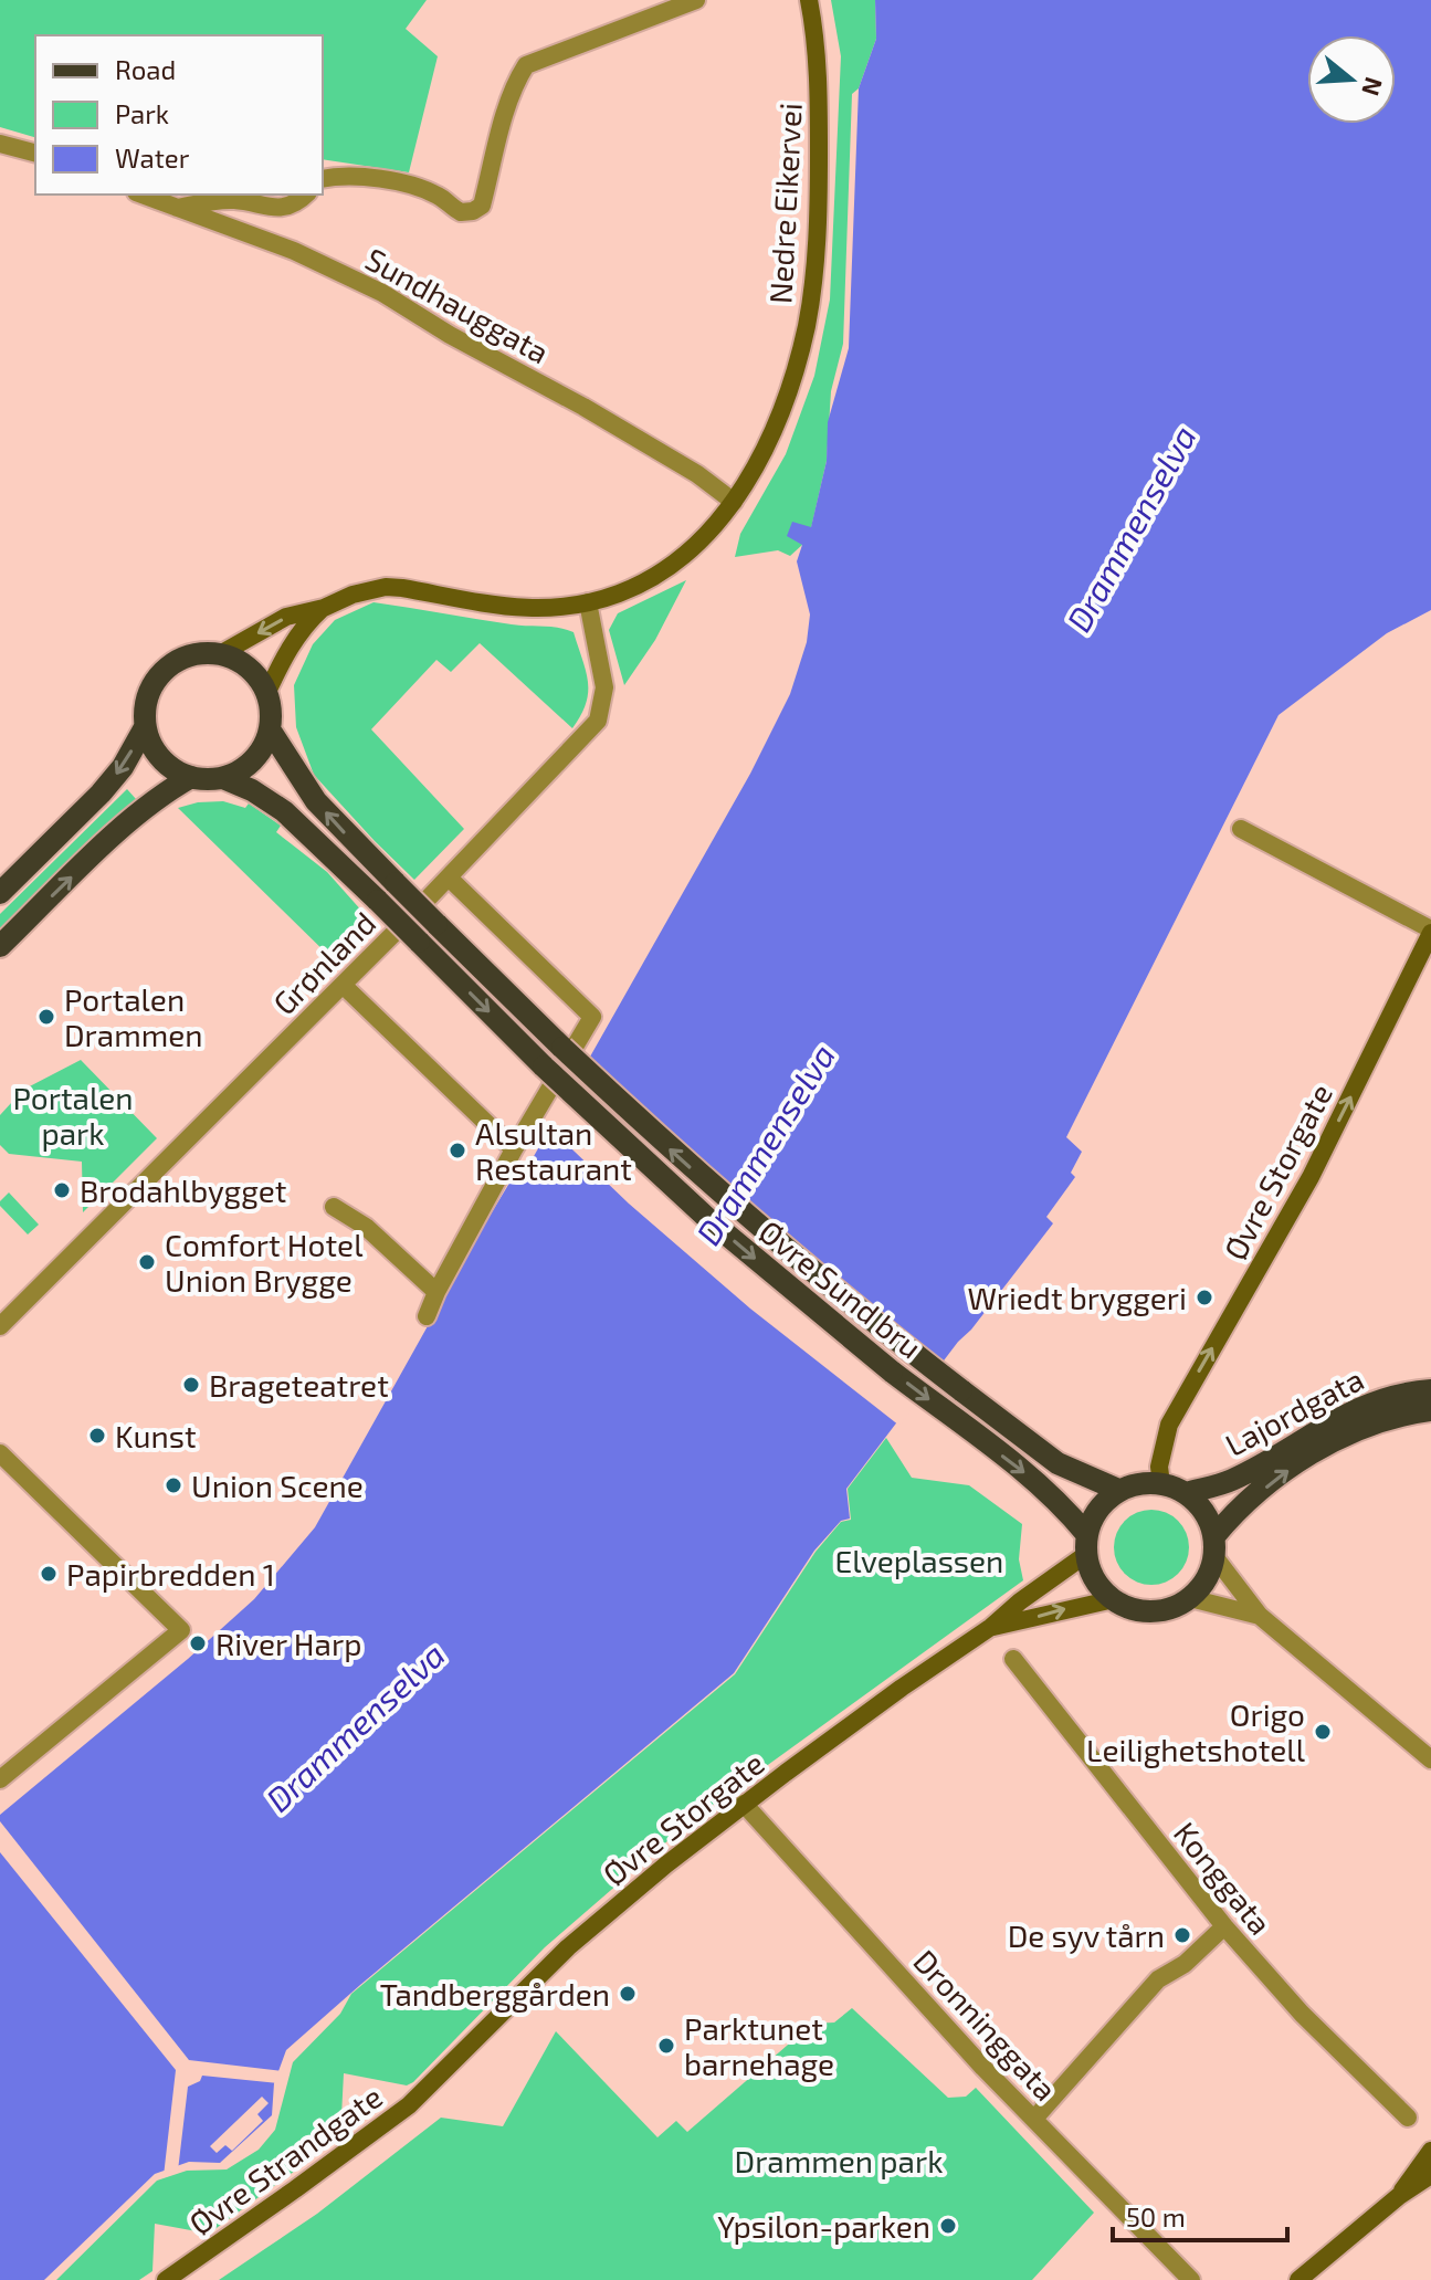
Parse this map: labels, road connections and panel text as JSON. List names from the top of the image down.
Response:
{
  "streets": {
    "main road": [
      "Nedre Eikervei",
      "Øvre Storgate",
      "Øvre Sund bru",
      "Lajordgata",
      "Øvre Strandgate"
    ],
    "street": [
      "Sundhauggata",
      "Grønland",
      "Konggata",
      "Dronninggata"
    ]
  },
  "crossings": [
    ["Nedre Eikervei", "Sundhauggata"],
    ["Nedre Eikervei", "Grønland"],
    ["Nedre Eikervei", "Øvre Sund bru"],
    ["Øvre Storgate", "Øvre Sund bru"],
    ["Øvre Storgate", "Lajordgata"],
    ["Øvre Storgate", "Dronninggata"],
    ["Øvre Storgate", "Øvre Strandgate"],
    ["Øvre Sund bru", "Lajordgata"]
  ],
  "one_way": ["Øvre Storgate"],
  "water": ["Drammenselva"],
  "parks": ["Portalen park", "Elveplassen", "Drammen park"],
  "places": [
    "Portalen Drammen",
    "Alsultan Restaurant",
    "Brodahlbygget",
    "Comfort Hotel Union Brygge",
    "Wriedt bryggeri",
    "Brageteatret",
    "Kunst",
    "Union Scene",
    "Papirbredden 1",
    "River Harp",
    "Origo Leilighetshotell",
    "De syv tårn",
    "Tandberggården",
    "Parktunet barnehage",
    "Ypsilon-parken"
  ],
  "legend": ["Road", "Park", "Water"],
  "scale_bar": "50 m",
  "north": "right"
}
